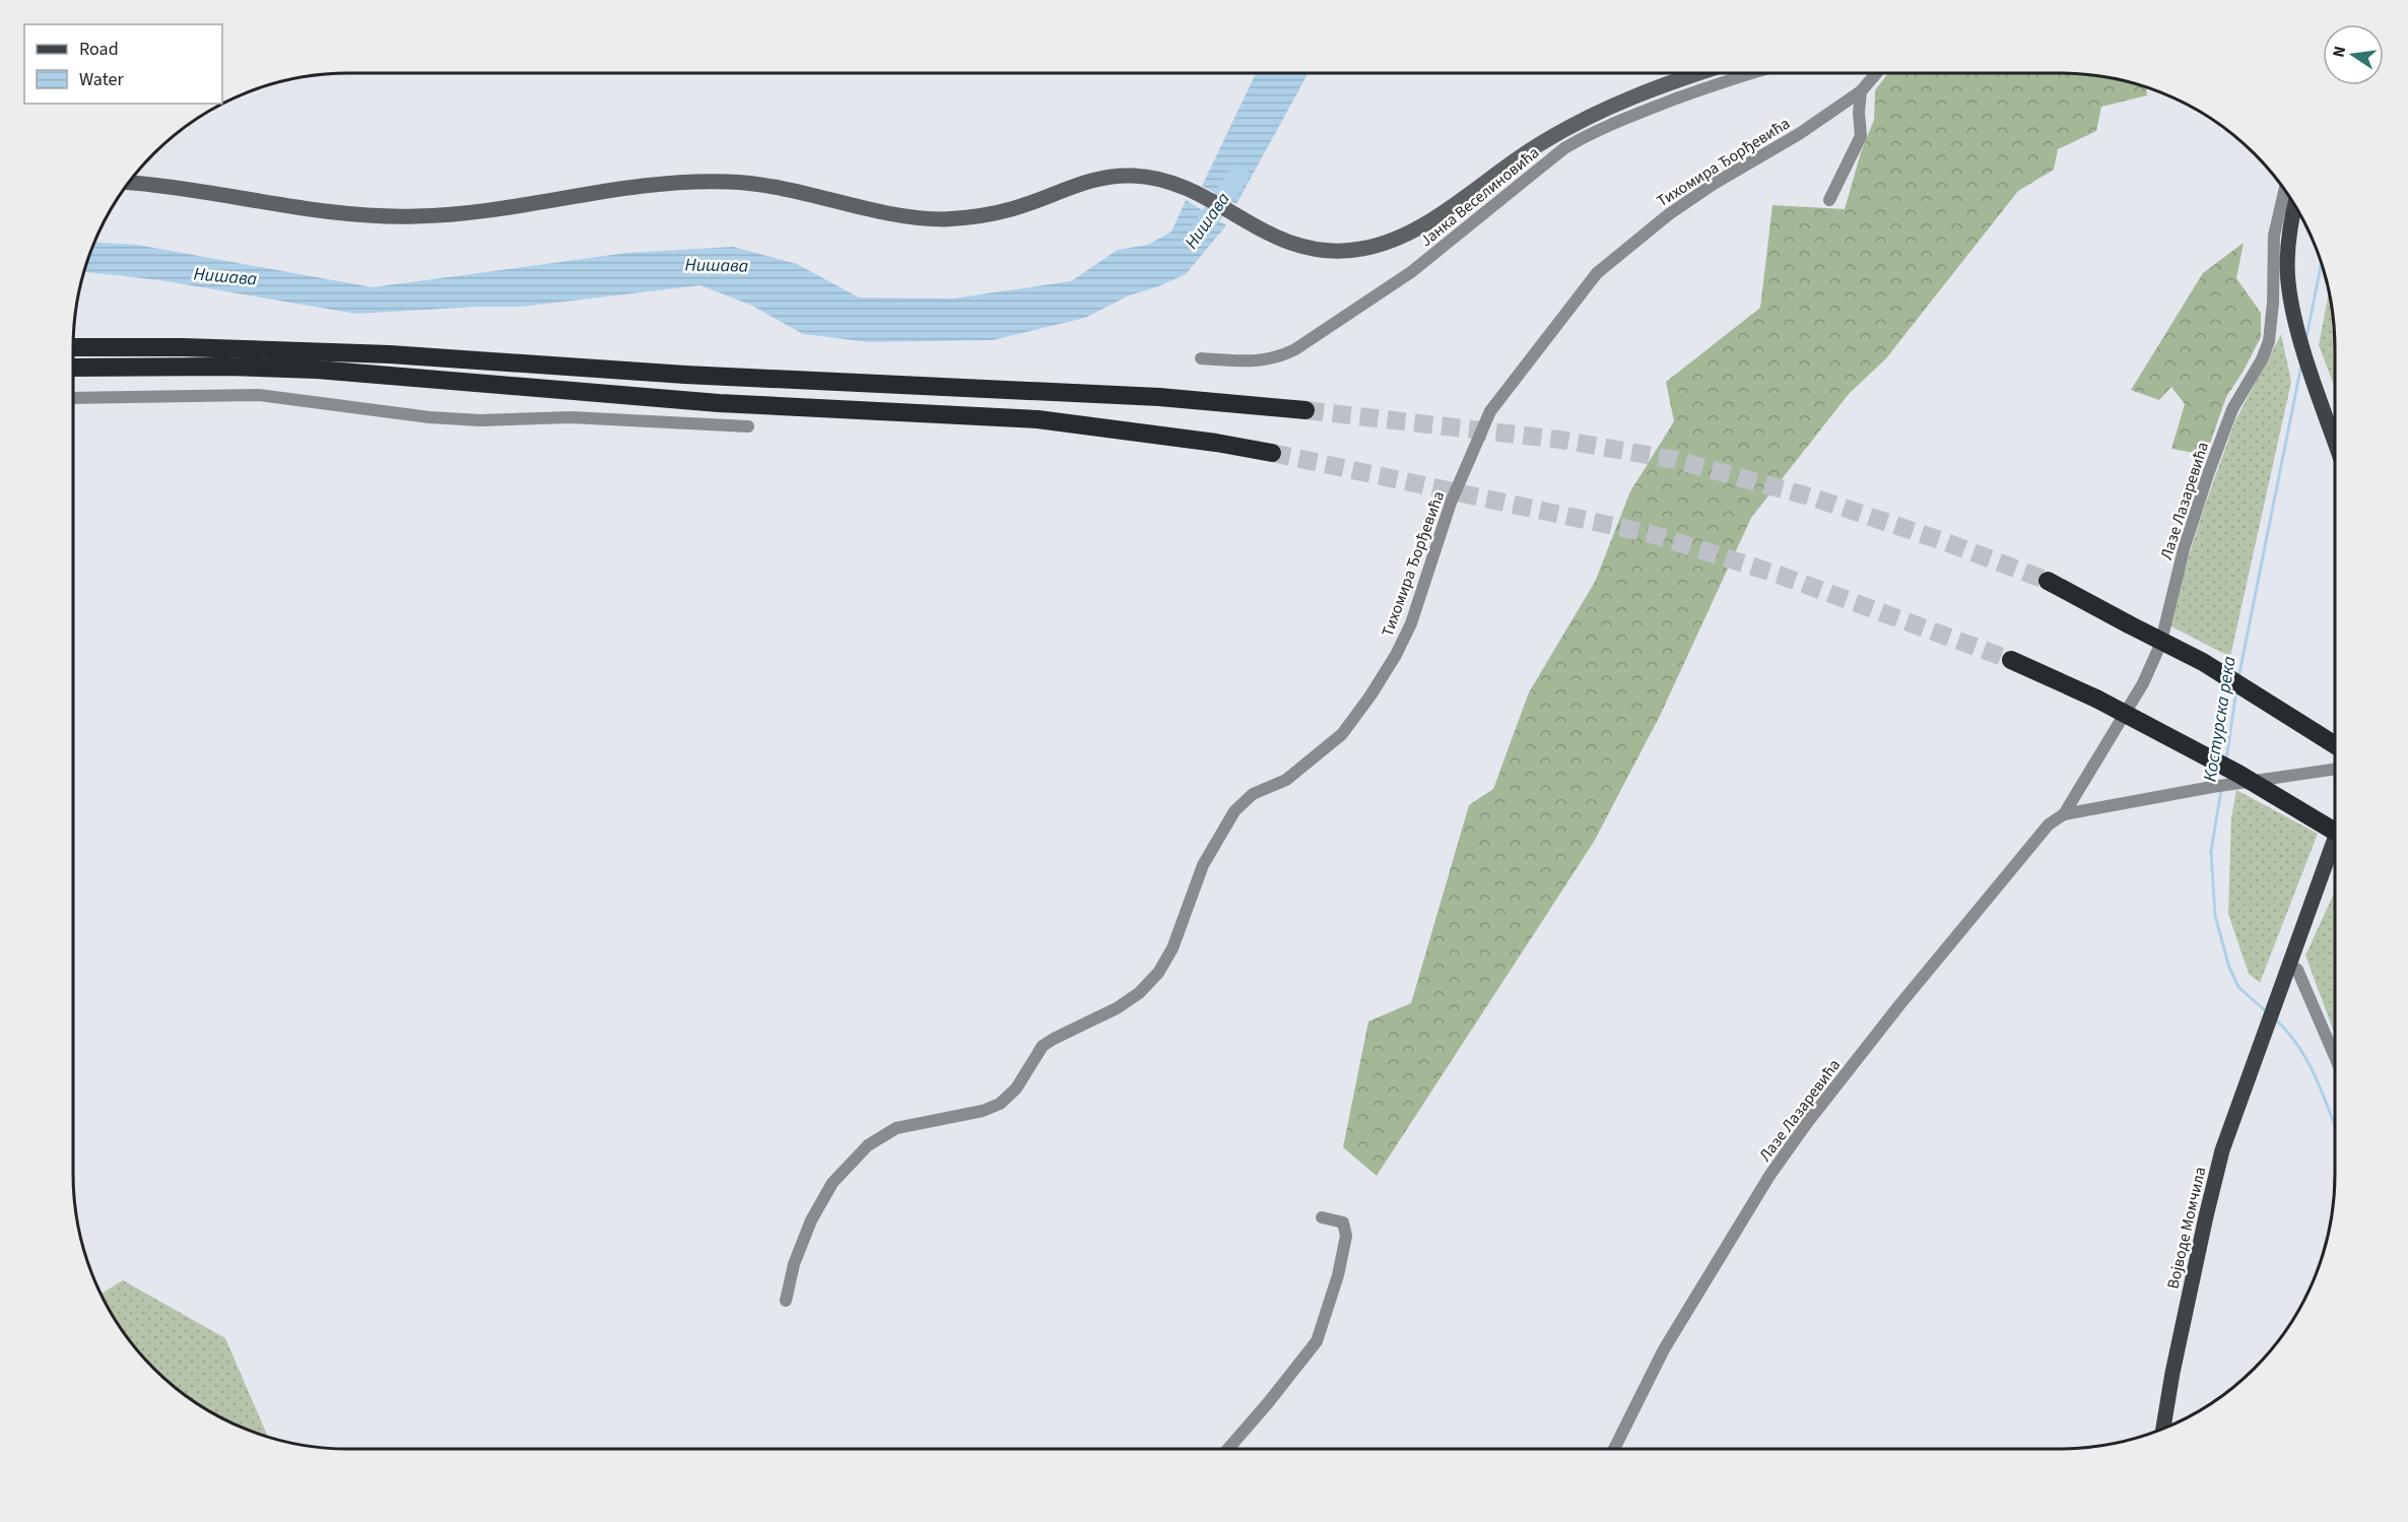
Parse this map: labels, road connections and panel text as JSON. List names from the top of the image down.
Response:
{
  "streets": {
    "main road": ["Војводе Момчила"],
    "street": ["Тихомира Ђорђевића", "Јанка Веселиновића", "Лазе Лазаревића"]
  },
  "water": ["Нишава", "Костурска река"],
  "legend": ["Road", "Water"],
  "north": "left"
}
